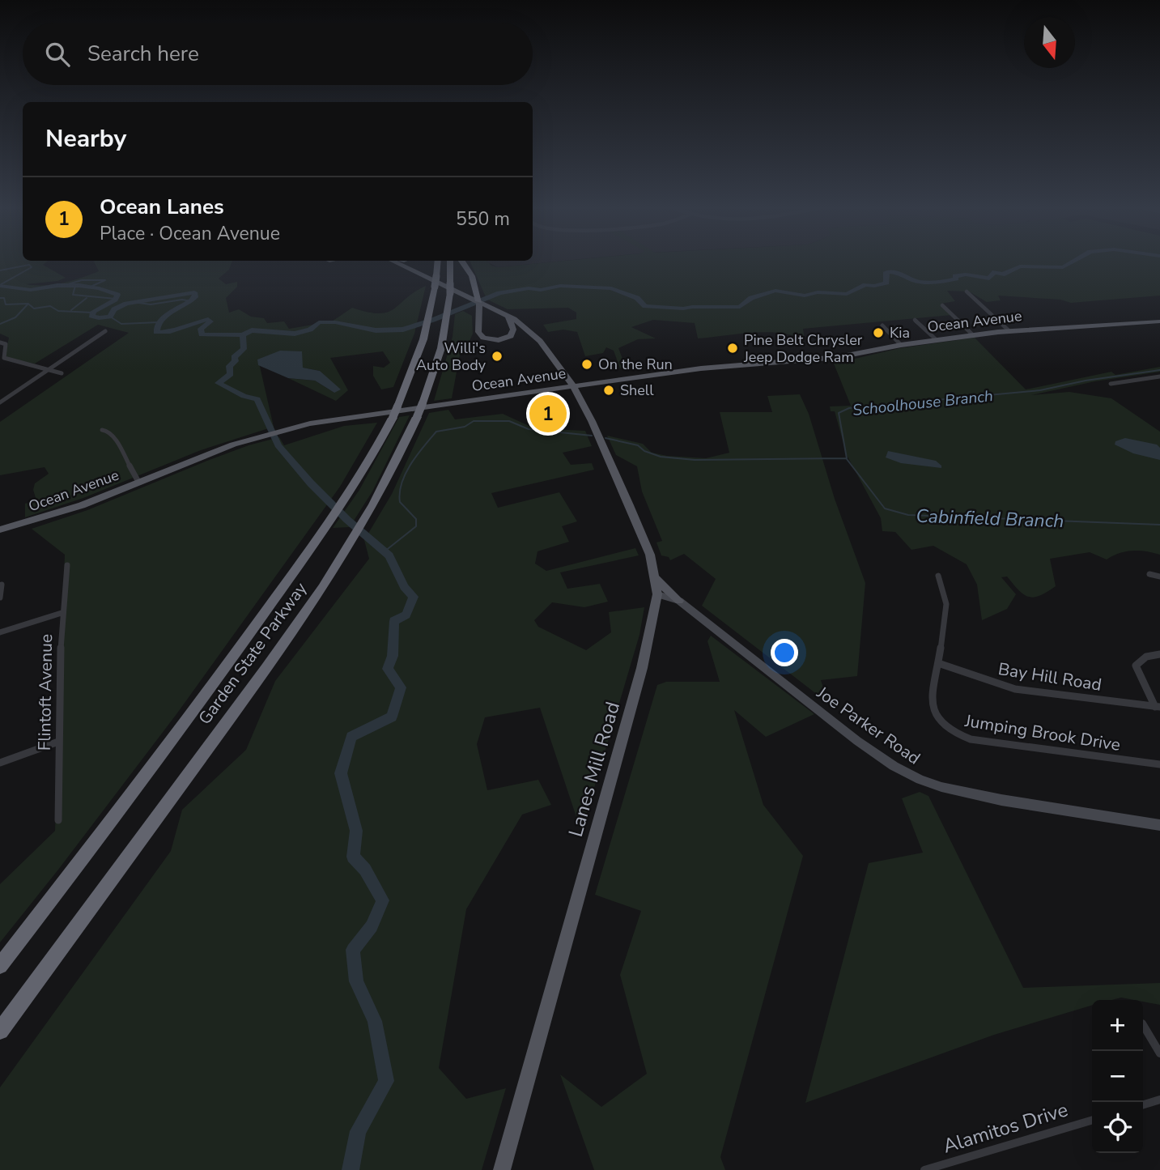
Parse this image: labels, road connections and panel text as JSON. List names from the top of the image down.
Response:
{
  "streets": {
    "highway": ["Garden State Parkway"],
    "main road": ["Ocean Avenue", "Lanes Mill Road"],
    "street": [
      "Bay Hill Road",
      "Flintoft Avenue",
      "Joe Parker Road",
      "Jumping Brook Drive",
      "Alamitos Drive"
    ]
  },
  "crossings": [
    ["Ocean Avenue", "Lanes Mill Road"],
    ["Bay Hill Road", "Jumping Brook Drive"],
    ["Joe Parker Road", "Lanes Mill Road"]
  ],
  "water": ["Schoolhouse Branch", "Cabinfield Branch"],
  "places": [
    "Kia",
    "Pine Belt Chrysler Jeep Dodge Ram",
    "Willi's Auto Body",
    "On the Run",
    "Shell"
  ],
  "north": "bottom",
  "page": {
    "search": "Search here",
    "heading": "Nearby",
    "list": [
      {
        "mark": "1",
        "name": "Ocean Lanes",
        "note": "Place · Ocean Avenue",
        "value": "550 m"
      }
    ],
    "pins": "1",
    "map_buttons": ["+", "−"]
  }
}
